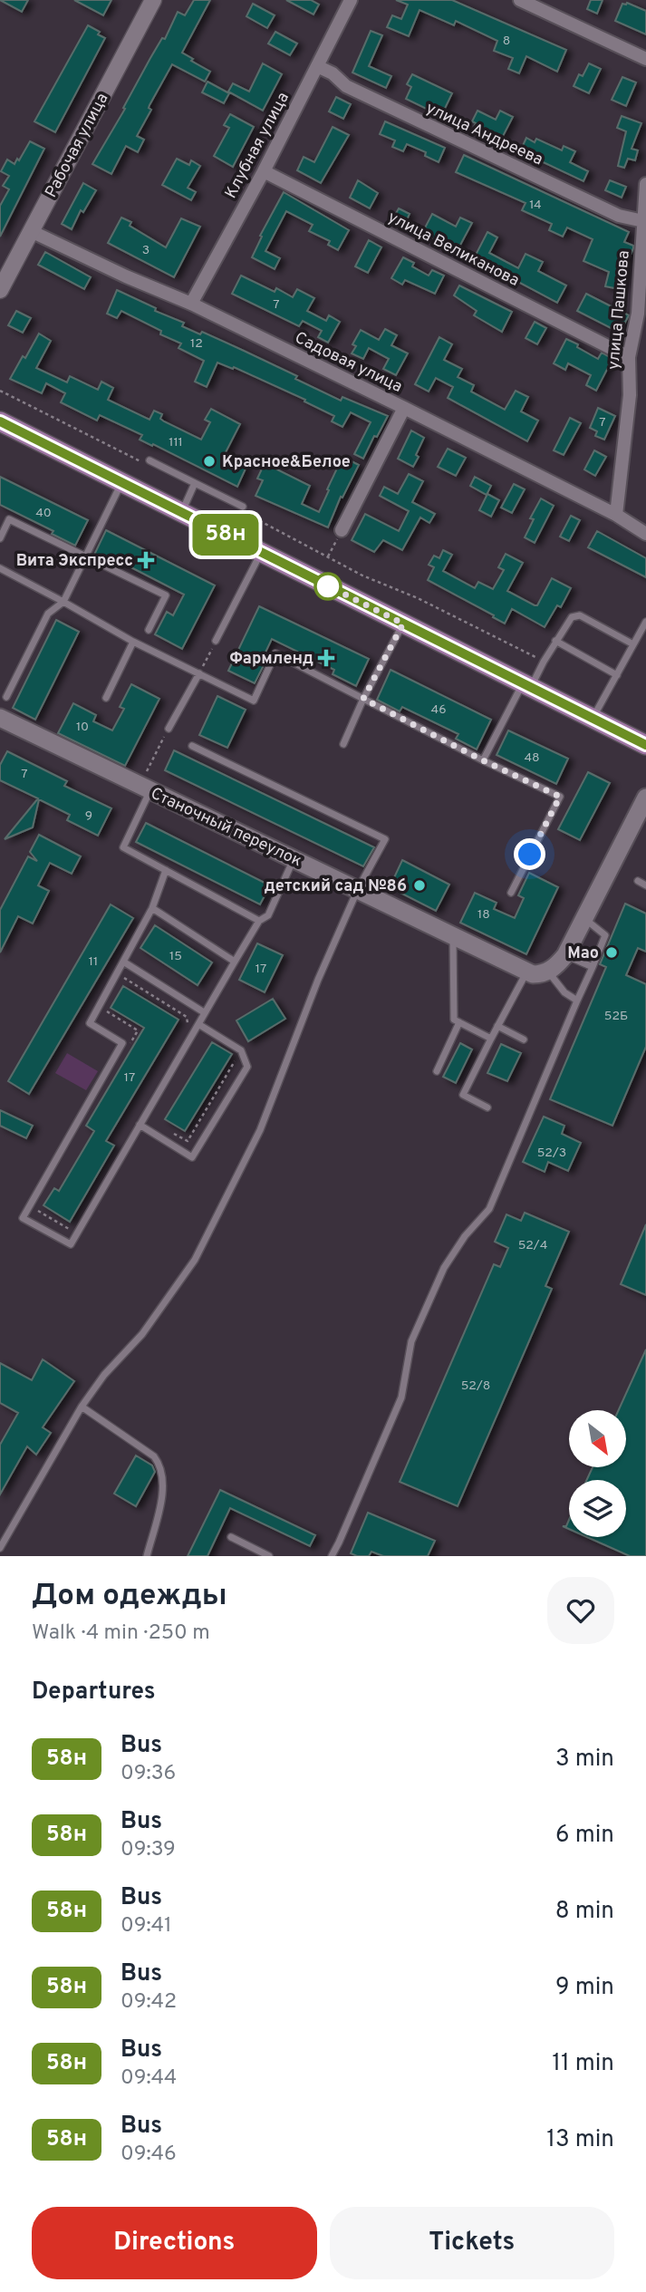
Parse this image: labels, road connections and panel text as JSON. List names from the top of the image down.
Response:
{
  "streets": {
    "main road": ["Станочный переулок"],
    "street": [
      "улица Андреева",
      "Рабочая улица",
      "Клубная улица",
      "улица Великанова",
      "улица Пашкова",
      "Садовая улица"
    ]
  },
  "crossings": [
    ["улица Андреева", "Клубная улица"],
    ["улица Андреева", "улица Пашкова"],
    ["Рабочая улица", "Садовая улица"],
    ["Клубная улица", "улица Великанова"],
    ["Клубная улица", "Садовая улица"],
    ["улица Великанова", "улица Пашкова"],
    ["улица Пашкова", "Садовая улица"]
  ],
  "places": {
    "other": ["Красное&Белое", "детский сад №86", "Мао"],
    "health": ["Вита Экспресс", "Фармленд"]
  },
  "lines": ["bus line 58н"],
  "house_numbers": [
    "8",
    "14",
    "3",
    "7",
    "12",
    "7",
    "111",
    "40",
    "46",
    "10",
    "48",
    "7",
    "9",
    "18",
    "15",
    "11",
    "17",
    "52Б",
    "17",
    "52/3",
    "52/4",
    "52/8"
  ],
  "north": "bottom right",
  "page": {
    "on_map": "58н",
    "heading": [
      ["Дом одежды", "Walk · 4 min · 250 m"],
      "Departures"
    ],
    "list": [
      {
        "mark": "58н",
        "name": "Bus",
        "note": "09:36",
        "value": "3 min"
      },
      {
        "mark": "58н",
        "name": "Bus",
        "note": "09:39",
        "value": "6 min"
      },
      {
        "mark": "58н",
        "name": "Bus",
        "note": "09:41",
        "value": "8 min"
      },
      {
        "mark": "58н",
        "name": "Bus",
        "note": "09:42",
        "value": "9 min"
      },
      {
        "mark": "58н",
        "name": "Bus",
        "note": "09:44",
        "value": "11 min"
      },
      {
        "mark": "58н",
        "name": "Bus",
        "note": "09:46",
        "value": "13 min"
      }
    ],
    "buttons": ["Directions", "Tickets"]
  }
}
